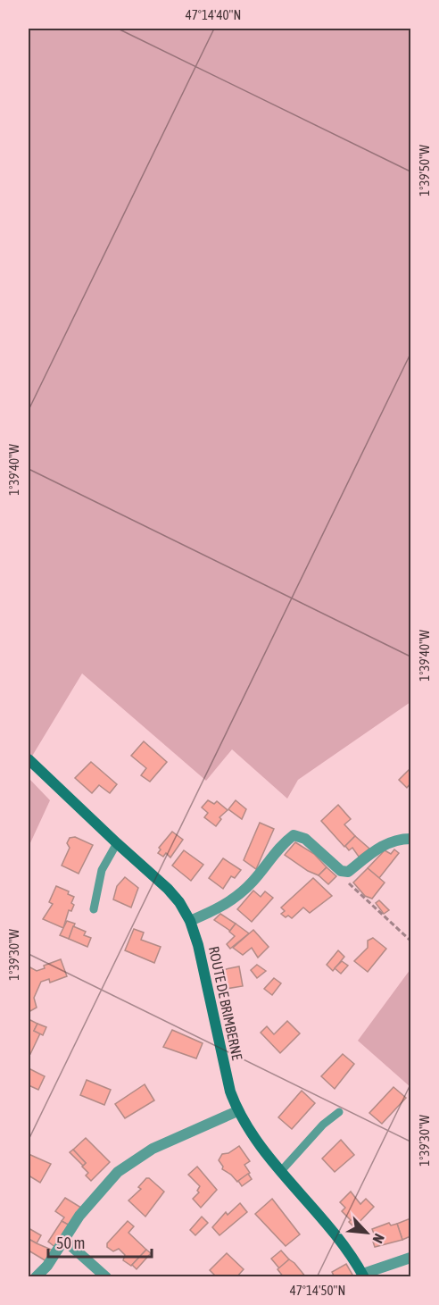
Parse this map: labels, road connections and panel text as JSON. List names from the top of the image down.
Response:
{
  "streets": {
    "street": ["ROUTE DE BRIMBERNE"]
  },
  "scale_bar": "50 m",
  "north": "bottom right",
  "coordinates": [
    "47°14'40\"N",
    "1°39'50\"W",
    "1°39'40\"W",
    "1°39'30\"W",
    "47°14'50\"N"
  ]
}
